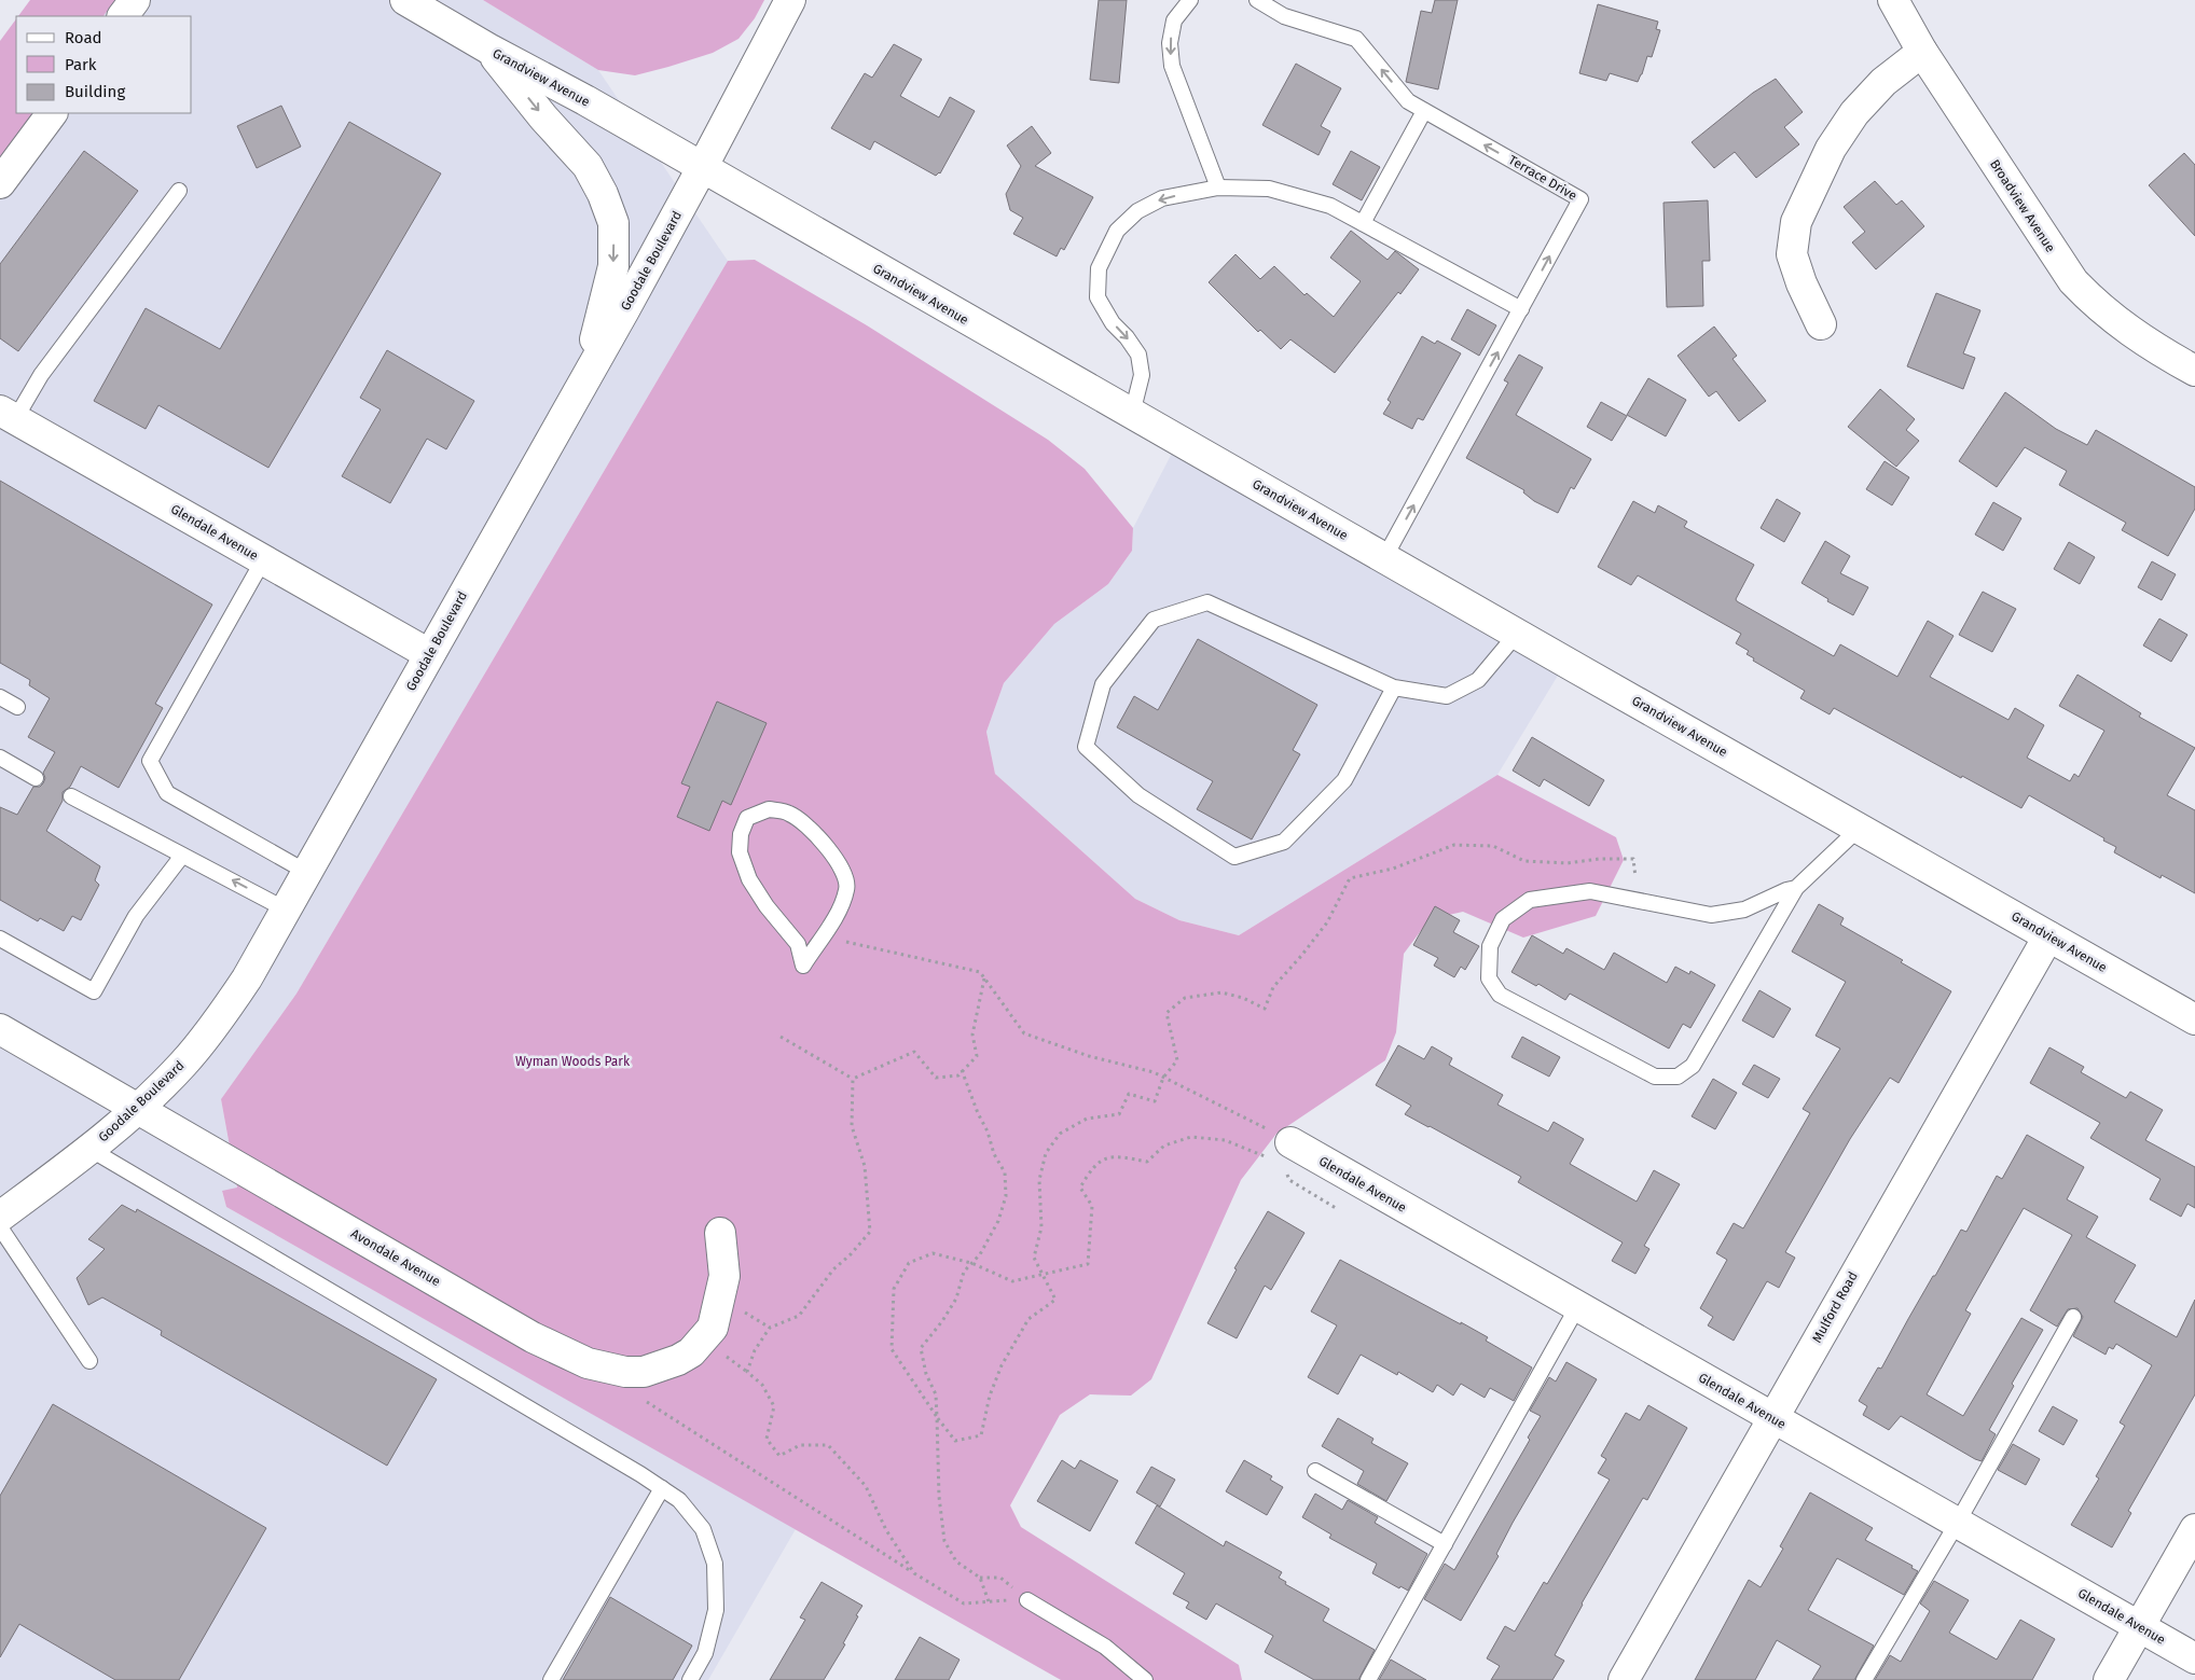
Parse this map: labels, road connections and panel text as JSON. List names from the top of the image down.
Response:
{
  "streets": {
    "street": [
      "Grandview Avenue",
      "Broadview Avenue",
      "Goodale Boulevard",
      "Glendale Avenue",
      "Avondale Avenue",
      "Mulford Road"
    ],
    "lane": ["Terrace Drive"]
  },
  "crossings": [
    ["Grandview Avenue", "Terrace Drive"],
    ["Grandview Avenue", "Goodale Boulevard"],
    ["Grandview Avenue", "Mulford Road"],
    ["Goodale Boulevard", "Glendale Avenue"],
    ["Goodale Boulevard", "Avondale Avenue"],
    ["Glendale Avenue", "Mulford Road"]
  ],
  "parks": ["Wyman Woods Park"],
  "legend": ["Road", "Park", "Building"]
}
